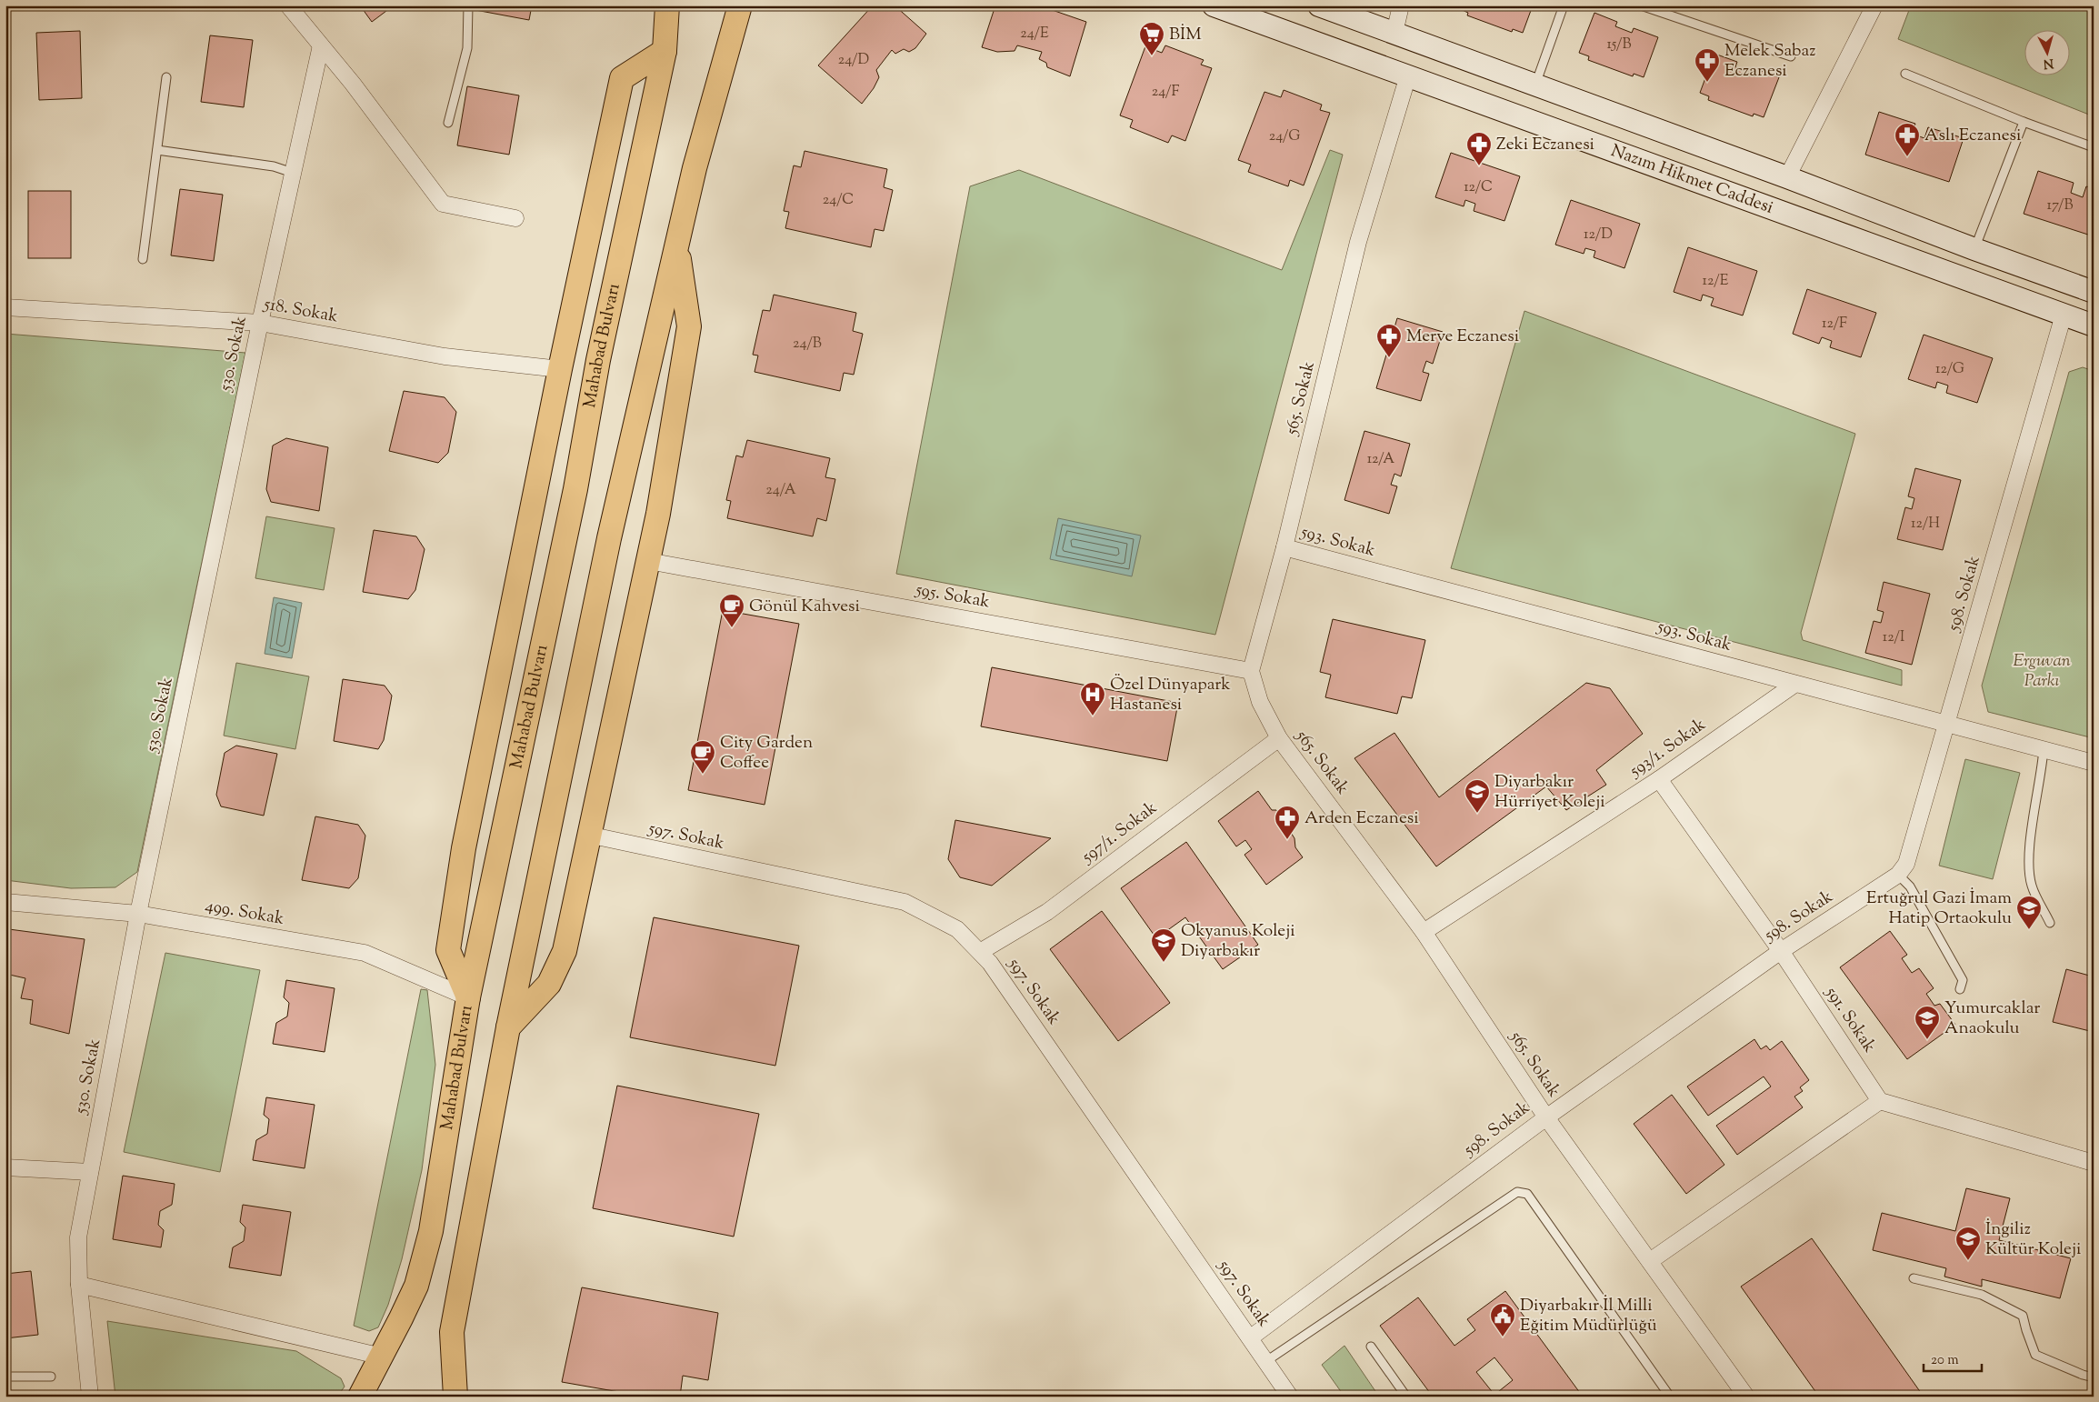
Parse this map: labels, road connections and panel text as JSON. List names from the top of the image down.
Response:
{
  "streets": {
    "main road": ["Nazım Hikmet Caddesi", "Mahabad Bulvarı"],
    "street": [
      "518. Sokak",
      "530. Sokak",
      "565. Sokak",
      "593. Sokak",
      "598. Sokak",
      "595. Sokak",
      "593/1. Sokak",
      "597/1. Sokak",
      "597. Sokak",
      "499. Sokak",
      "591. Sokak"
    ]
  },
  "crossings": [
    ["Nazım Hikmet Caddesi", "565. Sokak"],
    ["Nazım Hikmet Caddesi", "598. Sokak"],
    ["518. Sokak", "530. Sokak"],
    ["Mahabad Bulvarı", "499. Sokak"],
    ["530. Sokak", "499. Sokak"],
    ["565. Sokak", "593. Sokak"],
    ["565. Sokak", "598. Sokak"],
    ["565. Sokak", "595. Sokak"],
    ["565. Sokak", "593/1. Sokak"],
    ["565. Sokak", "597/1. Sokak"],
    ["593. Sokak", "598. Sokak"],
    ["593. Sokak", "593/1. Sokak"],
    ["598. Sokak", "597. Sokak"],
    ["598. Sokak", "591. Sokak"],
    ["593/1. Sokak", "591. Sokak"],
    ["597/1. Sokak", "597. Sokak"]
  ],
  "parks": ["Erguvan Parkı"],
  "places": {
    "supermarket": ["BİM"],
    "pharmacy": [
      "Melek Sabaz Eczanesi",
      "Aslı Eczanesi",
      "Zeki Eczanesi",
      "Merve Eczanesi",
      "Arden Eczanesi"
    ],
    "cafe": ["Gönül Kahvesi", "City Garden Coffee"],
    "hospital": ["Özel Dünyapark Hastanesi"],
    "school or university": [
      "Diyarbakır Hürriyet Koleji",
      "Ertuğrul Gazi İmam Hatip Ortaokulu",
      "Okyanus Koleji Diyarbakır",
      "Yumurcaklar Anaokulu",
      "İngiliz Kültür Koleji"
    ],
    "public building": ["Diyarbakır İl Milli Eğitim Müdürlüğü"]
  },
  "house_numbers": [
    "24/E",
    "15/B",
    "24/D",
    "24/F",
    "24/G",
    "12/C",
    "24/C",
    "17/B",
    "12/D",
    "12/E",
    "12/F",
    "24/B",
    "12/G",
    "12/A",
    "24/A",
    "12/H",
    "12/I"
  ],
  "scale_bar": "20 m",
  "north": "bottom"
}
